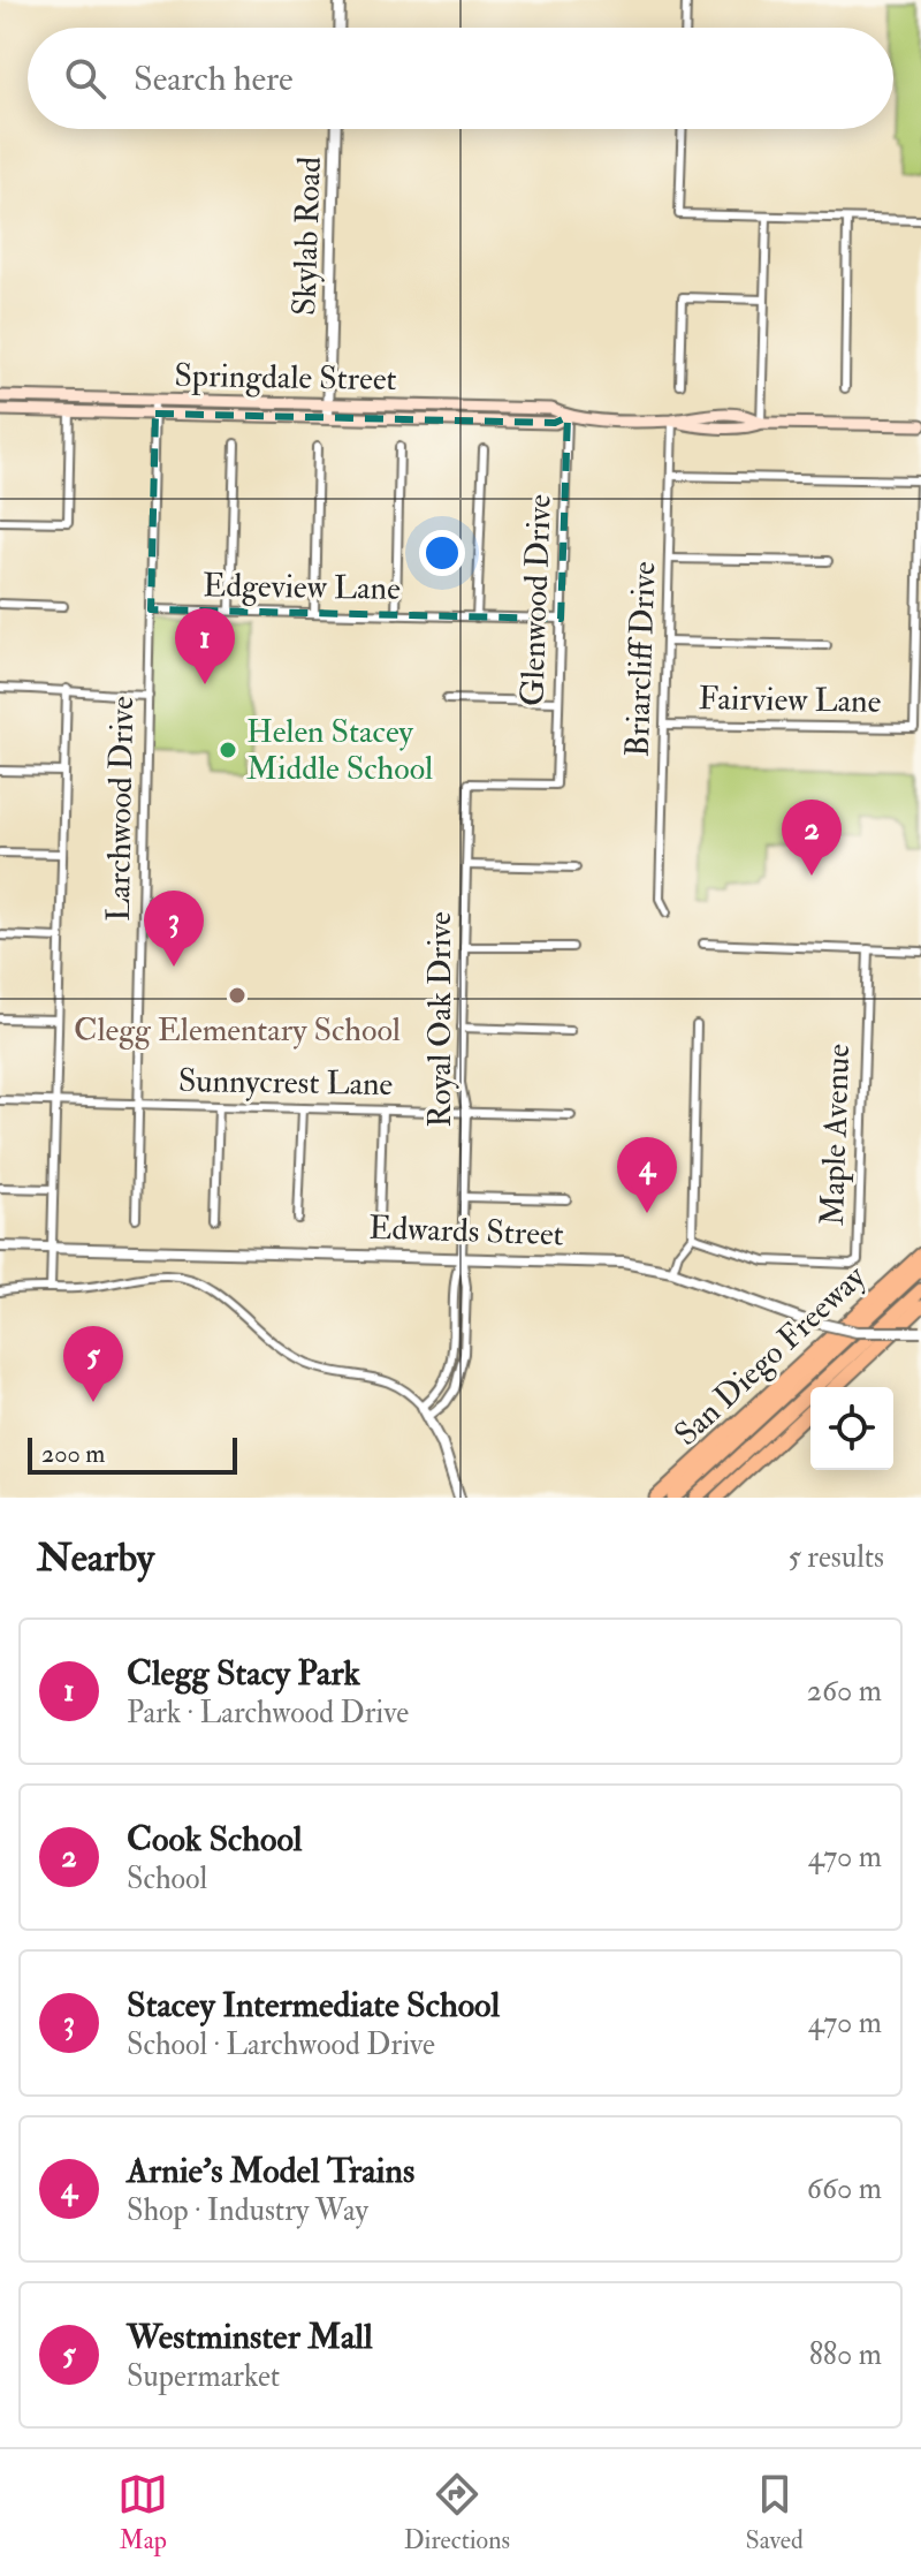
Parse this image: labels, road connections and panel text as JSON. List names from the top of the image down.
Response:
{
  "streets": {
    "highway": ["San Diego Freeway"],
    "main road": ["Springdale Street"],
    "street": [
      "Skylab Road",
      "Edgeview Lane",
      "Glenwood Drive",
      "Briarcliff Drive",
      "Fairview Lane",
      "Larchwood Drive",
      "Royal Oak Drive",
      "Sunnycrest Lane",
      "Maple Avenue",
      "Edwards Street"
    ]
  },
  "crossings": [
    ["Skylab Road", "Springdale Street"],
    ["Springdale Street", "Glenwood Drive"],
    ["Springdale Street", "Briarcliff Drive"],
    ["Springdale Street", "Larchwood Drive"],
    ["Edgeview Lane", "Glenwood Drive"],
    ["Edgeview Lane", "Larchwood Drive"],
    ["Glenwood Drive", "Royal Oak Drive"],
    ["Briarcliff Drive", "Fairview Lane"],
    ["Larchwood Drive", "Sunnycrest Lane"],
    ["Royal Oak Drive", "Sunnycrest Lane"],
    ["Royal Oak Drive", "Edwards Street"]
  ],
  "places": ["Helen Stacey Middle School", "Clegg Elementary School"],
  "scale_bar": "200 m",
  "page": {
    "search": "Search here",
    "pins": [
      "1",
      "2",
      "3",
      "4",
      "5"
    ],
    "scale": "200 m",
    "heading": ["Nearby", "5 results"],
    "list": [
      {
        "mark": "1",
        "name": "Clegg Stacy Park",
        "note": "Park · Larchwood Drive",
        "value": "260 m"
      },
      {
        "mark": "2",
        "name": "Cook School",
        "note": "School",
        "value": "470 m"
      },
      {
        "mark": "3",
        "name": "Stacey Intermediate School",
        "note": "School · Larchwood Drive",
        "value": "470 m"
      },
      {
        "mark": "4",
        "name": "Arnie's Model Trains",
        "note": "Shop · Industry Way",
        "value": "660 m"
      },
      {
        "mark": "5",
        "name": "Westminster Mall",
        "note": "Supermarket",
        "value": "880 m"
      }
    ],
    "nav": ["Map", "Directions", "Saved"]
  }
}
